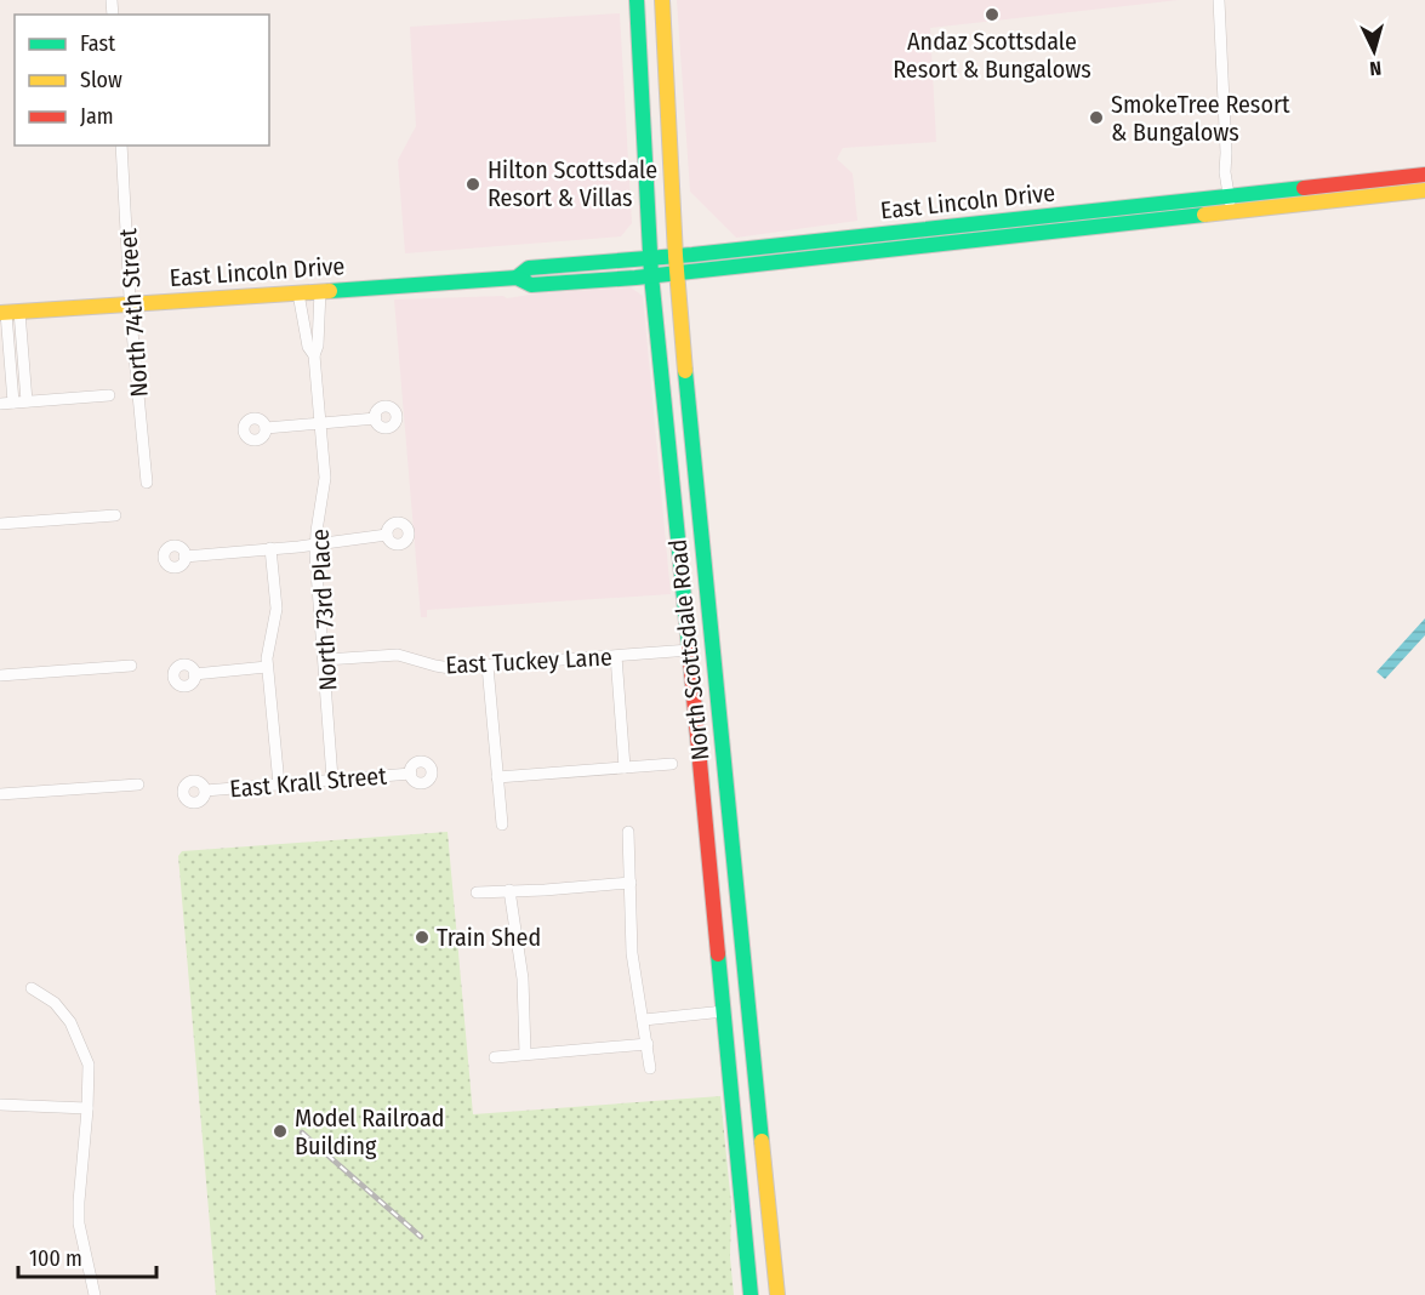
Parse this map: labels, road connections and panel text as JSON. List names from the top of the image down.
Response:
{
  "streets": {
    "main road": ["East Lincoln Drive", "North Scottsdale Road"],
    "street": [
      "North 74th Street",
      "North 73rd Place",
      "East Tuckey Lane",
      "East Krall Street"
    ]
  },
  "crossings": [
    ["East Lincoln Drive", "North 74th Street"],
    ["East Lincoln Drive", "North 73rd Place"],
    ["East Lincoln Drive", "North Scottsdale Road"],
    ["North 73rd Place", "East Tuckey Lane"],
    ["North 73rd Place", "East Krall Street"],
    ["North Scottsdale Road", "East Tuckey Lane"]
  ],
  "places": [
    "Andaz Scottsdale Resort & Bungalows",
    "SmokeTree Resort & Bungalows",
    "Hilton Scottsdale Resort & Villas",
    "Train Shed",
    "Model Railroad Building"
  ],
  "legend": ["Fast", "Slow", "Jam"],
  "scale_bar": "100 m",
  "north": "bottom"
}
